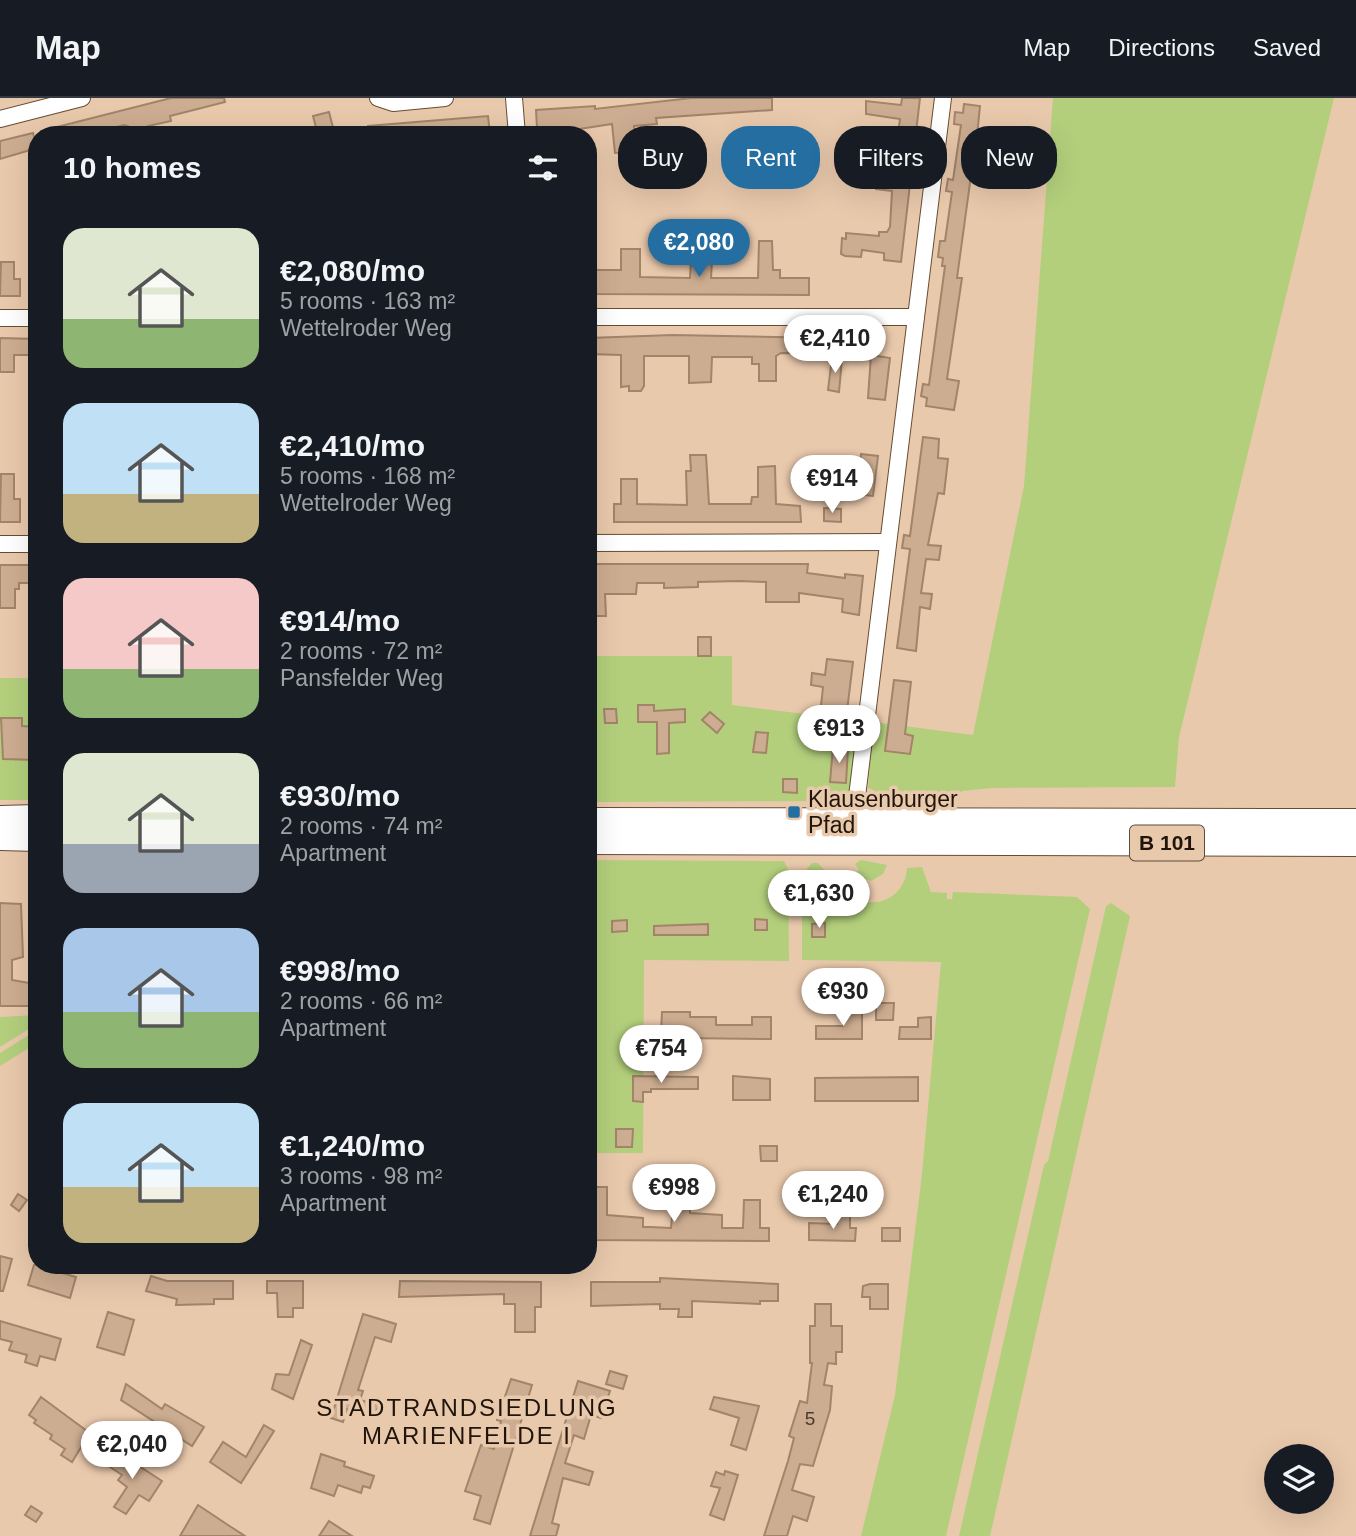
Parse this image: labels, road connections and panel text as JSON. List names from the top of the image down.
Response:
{
  "streets": {
    "main road": ["B 101"]
  },
  "districts": ["STADTRANDSIEDLUNG MARIENFELDE I"],
  "places": {
    "transit": ["Klausenburger Pfad"]
  },
  "house_numbers": ["5"],
  "page": {
    "header": "Map",
    "nav": ["Map", "Directions", "Saved"],
    "chip": [
      "Buy",
      "Rent",
      "Filters",
      "New"
    ],
    "heading": "10 homes",
    "list": [
      {
        "name": "€2,080/mo",
        "note": "5 rooms · 163 m² · Wettelroder Weg"
      },
      {
        "name": "€2,410/mo",
        "note": "5 rooms · 168 m² · Wettelroder Weg"
      },
      {
        "name": "€914/mo",
        "note": "2 rooms · 72 m² · Pansfelder Weg"
      },
      {
        "name": "€930/mo",
        "note": "2 rooms · 74 m² · Apartment"
      },
      {
        "name": "€998/mo",
        "note": "2 rooms · 66 m² · Apartment"
      },
      {
        "name": "€1,240/mo",
        "note": "3 rooms · 98 m² · Apartment"
      }
    ],
    "price": [
      "€2,080",
      "€2,410",
      "€914",
      "€913",
      "€1,630",
      "€930",
      "€754",
      "€998",
      "€1,240",
      "€2,040"
    ]
  }
}
